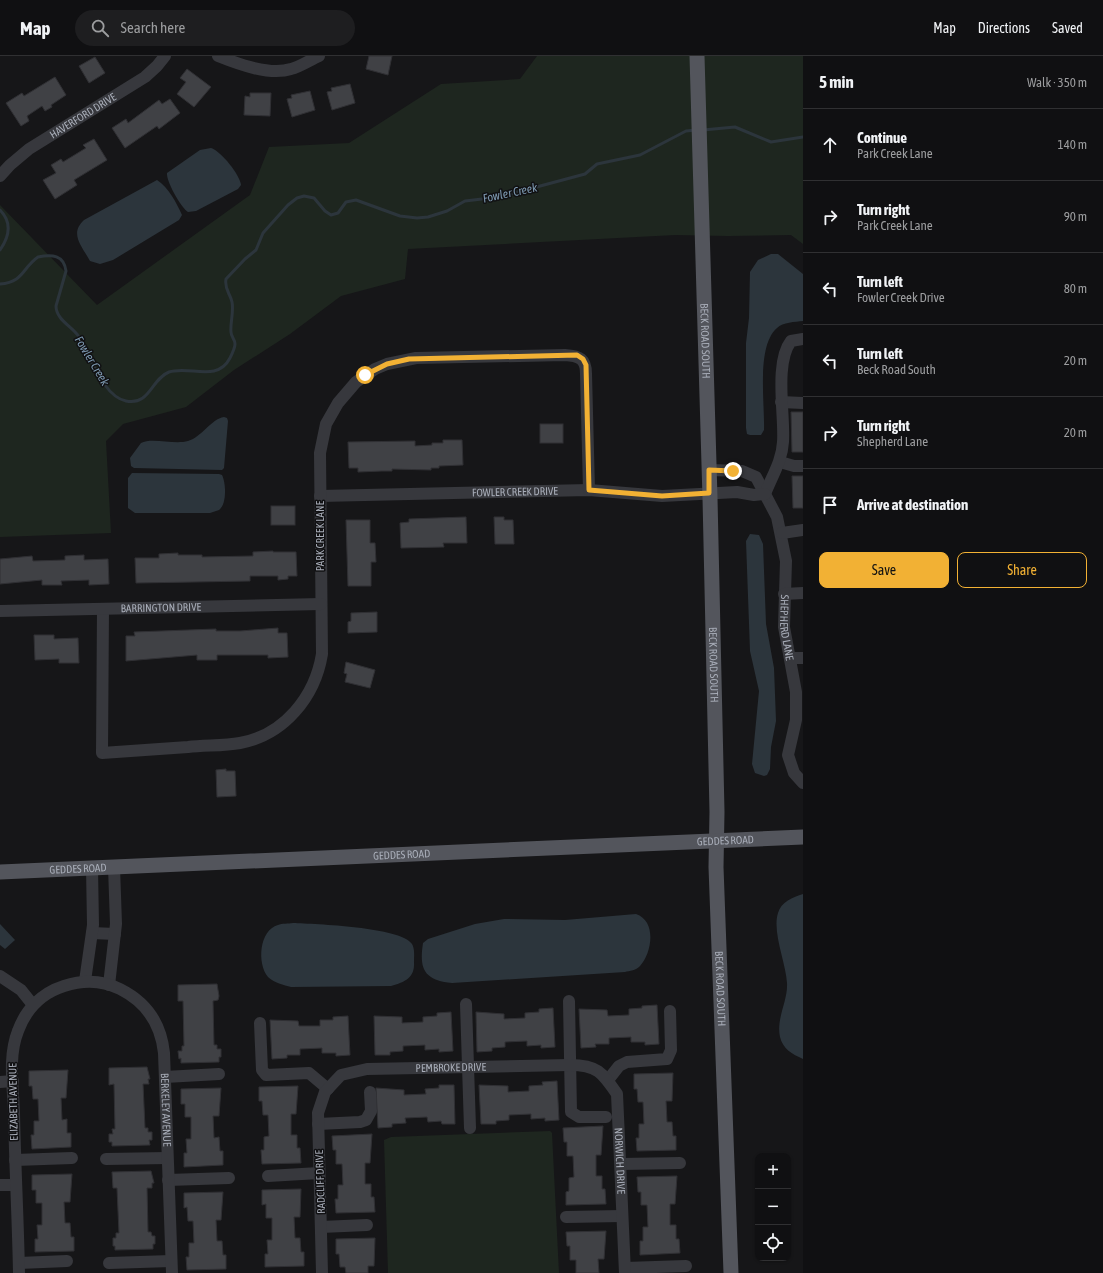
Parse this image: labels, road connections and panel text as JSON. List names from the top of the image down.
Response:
{
  "streets": {
    "main road": ["BECK ROAD SOUTH", "GEDDES ROAD"],
    "street": [
      "HAVERFORD DRIVE",
      "FOWLER CREEK DRIVE",
      "PARK CREEK LANE",
      "BARRINGTON DRIVE",
      "SHEPHERD LANE",
      "PEMBROKE DRIVE",
      "ELIZABETH AVENUE",
      "BERKELEY AVENUE",
      "NORWICH DRIVE",
      "RADCLIFF DRIVE"
    ]
  },
  "crossings": [
    ["BECK ROAD SOUTH", "FOWLER CREEK DRIVE"],
    ["BECK ROAD SOUTH", "SHEPHERD LANE"],
    ["BECK ROAD SOUTH", "GEDDES ROAD"],
    ["FOWLER CREEK DRIVE", "PARK CREEK LANE"],
    ["PARK CREEK LANE", "BARRINGTON DRIVE"],
    ["PEMBROKE DRIVE", "NORWICH DRIVE"],
    ["PEMBROKE DRIVE", "RADCLIFF DRIVE"],
    ["ELIZABETH AVENUE", "BERKELEY AVENUE"]
  ],
  "water": ["Fowler Creek"],
  "page": {
    "header": "Map",
    "search": "Search here",
    "nav": ["Map", "Directions", "Saved"],
    "heading": ["5 min", "Walk · 350 m"],
    "list": [
      ["Continue", "Park Creek Lane", "140 m"],
      ["Turn right", "Park Creek Lane", "90 m"],
      ["Turn left", "Fowler Creek Drive", "80 m"],
      ["Turn left", "Beck Road South", "20 m"],
      ["Turn right", "Shepherd Lane", "20 m"],
      "Arrive at destination"
    ],
    "buttons": ["Save", "Share"],
    "map_buttons": ["+", "−"]
  }
}
